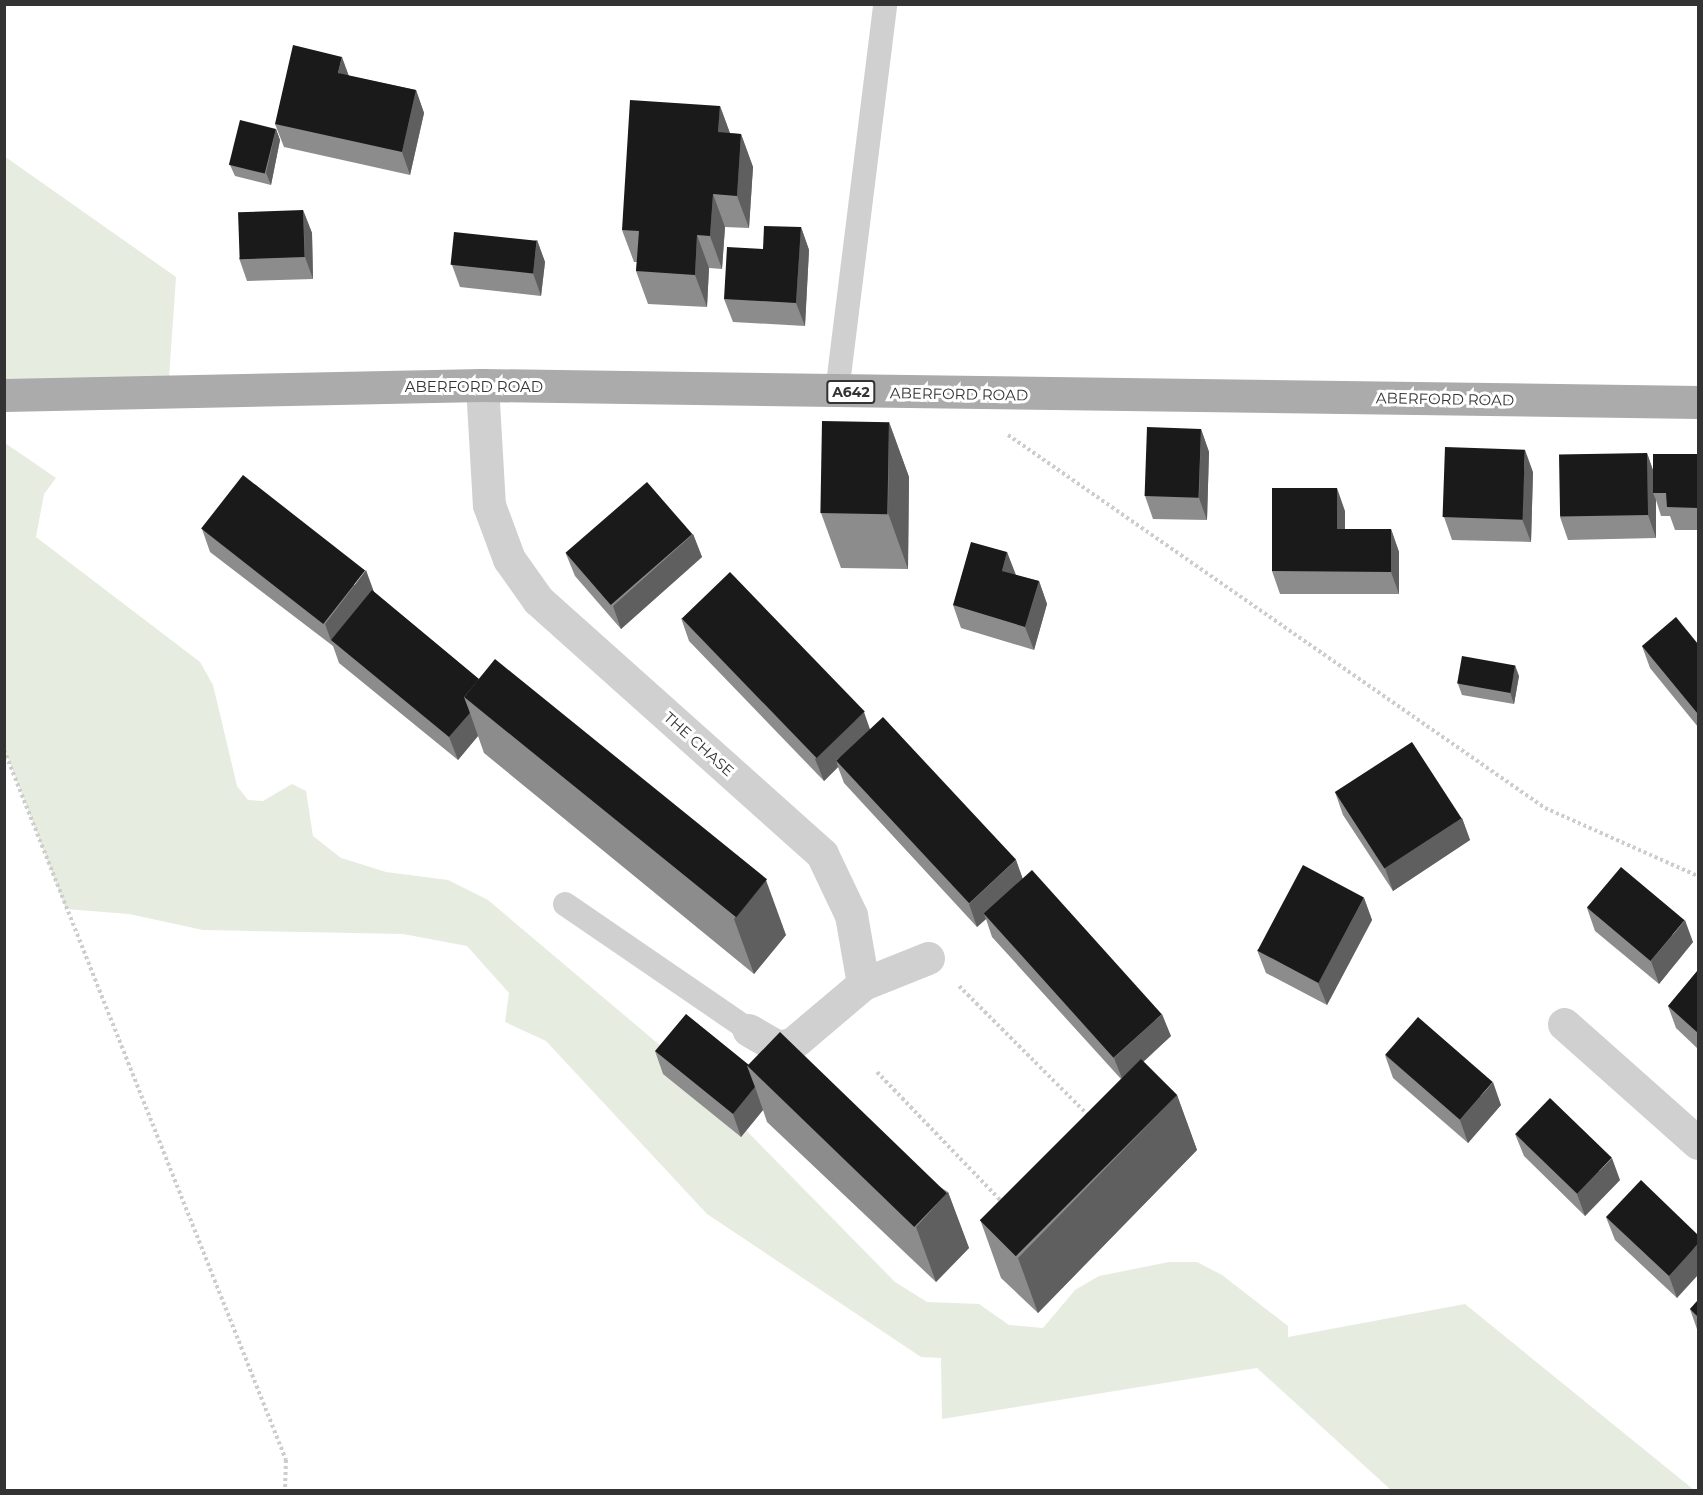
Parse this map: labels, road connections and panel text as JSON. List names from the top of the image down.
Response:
{
  "streets": {
    "main road": ["ABERFORD ROAD", "A642"],
    "street": ["THE CHASE"]
  },
  "crossings": [
    ["ABERFORD ROAD", "THE CHASE"]
  ]
}
